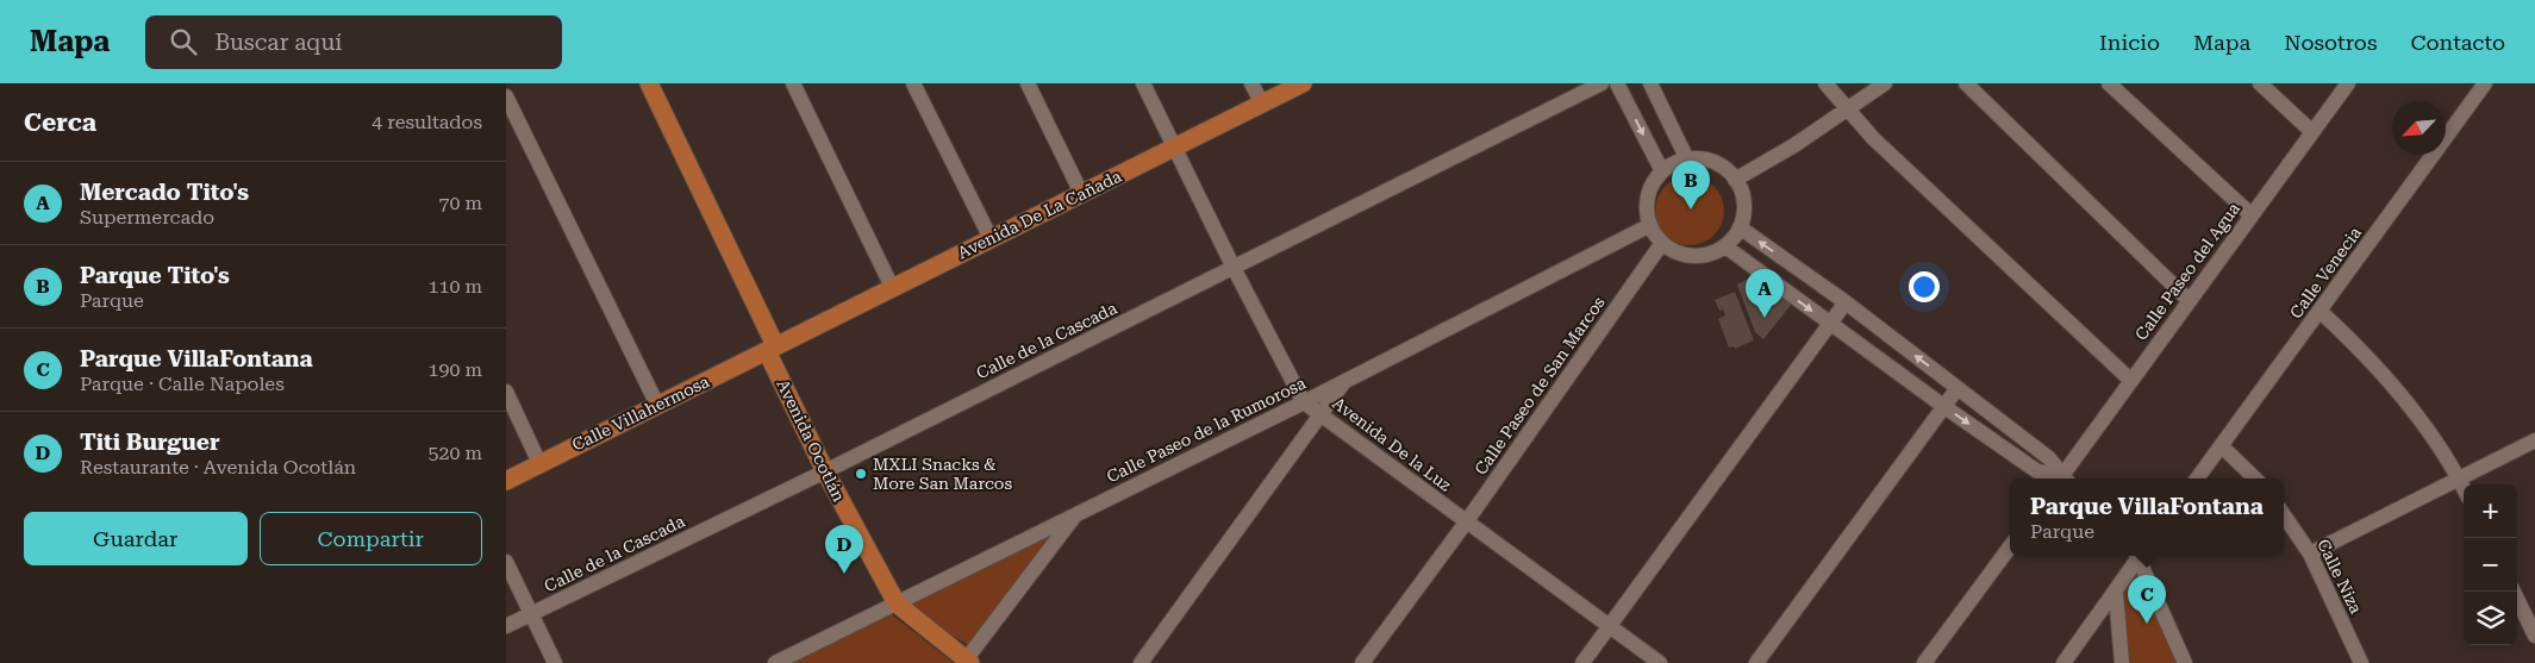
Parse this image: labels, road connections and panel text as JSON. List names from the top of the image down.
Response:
{
  "streets": {
    "main road": ["Avenida De La Cañada", "Calle Villahermosa", "Avenida Ocotlán"],
    "street": [
      "Calle Paseo del Agua",
      "Calle Venecia",
      "Calle de la Cascada",
      "Calle Paseo de San Marcos",
      "Calle Paseo de la Rumorosa",
      "Avenida De la Luz",
      "Calle Niza"
    ]
  },
  "crossings": [
    ["Avenida De La Cañada", "Calle Villahermosa"],
    ["Avenida De La Cañada", "Avenida Ocotlán"],
    ["Avenida De La Cañada", "Avenida De la Luz"],
    ["Calle de la Cascada", "Avenida Ocotlán"],
    ["Calle de la Cascada", "Avenida De la Luz"],
    ["Calle Paseo de San Marcos", "Calle Paseo de la Rumorosa"],
    ["Calle Paseo de San Marcos", "Avenida De la Luz"],
    ["Calle Villahermosa", "Avenida Ocotlán"],
    ["Calle Paseo de la Rumorosa", "Avenida Ocotlán"],
    ["Calle Paseo de la Rumorosa", "Avenida De la Luz"]
  ],
  "places": ["MXLI Snacks & More San Marcos"],
  "north": "bottom left",
  "page": {
    "header": "Mapa",
    "search": "Buscar aquí",
    "nav": [
      "Inicio",
      "Mapa",
      "Nosotros",
      "Contacto"
    ],
    "heading": ["Cerca", "4 resultados"],
    "list": [
      {
        "mark": "A",
        "name": "Mercado Tito's",
        "note": "Supermercado",
        "value": "70 m"
      },
      {
        "mark": "B",
        "name": "Parque Tito's",
        "note": "Parque",
        "value": "110 m"
      },
      {
        "mark": "C",
        "name": "Parque VillaFontana",
        "note": "Parque · Calle Napoles",
        "value": "190 m"
      },
      {
        "mark": "D",
        "name": "Titi Burguer",
        "note": "Restaurante · Avenida Ocotlán",
        "value": "520 m"
      }
    ],
    "pins": [
      "B",
      "A",
      "D",
      "C"
    ],
    "popup": ["Parque VillaFontana", "Parque"],
    "map_buttons": ["+", "−"],
    "buttons": ["Guardar", "Compartir"]
  }
}
